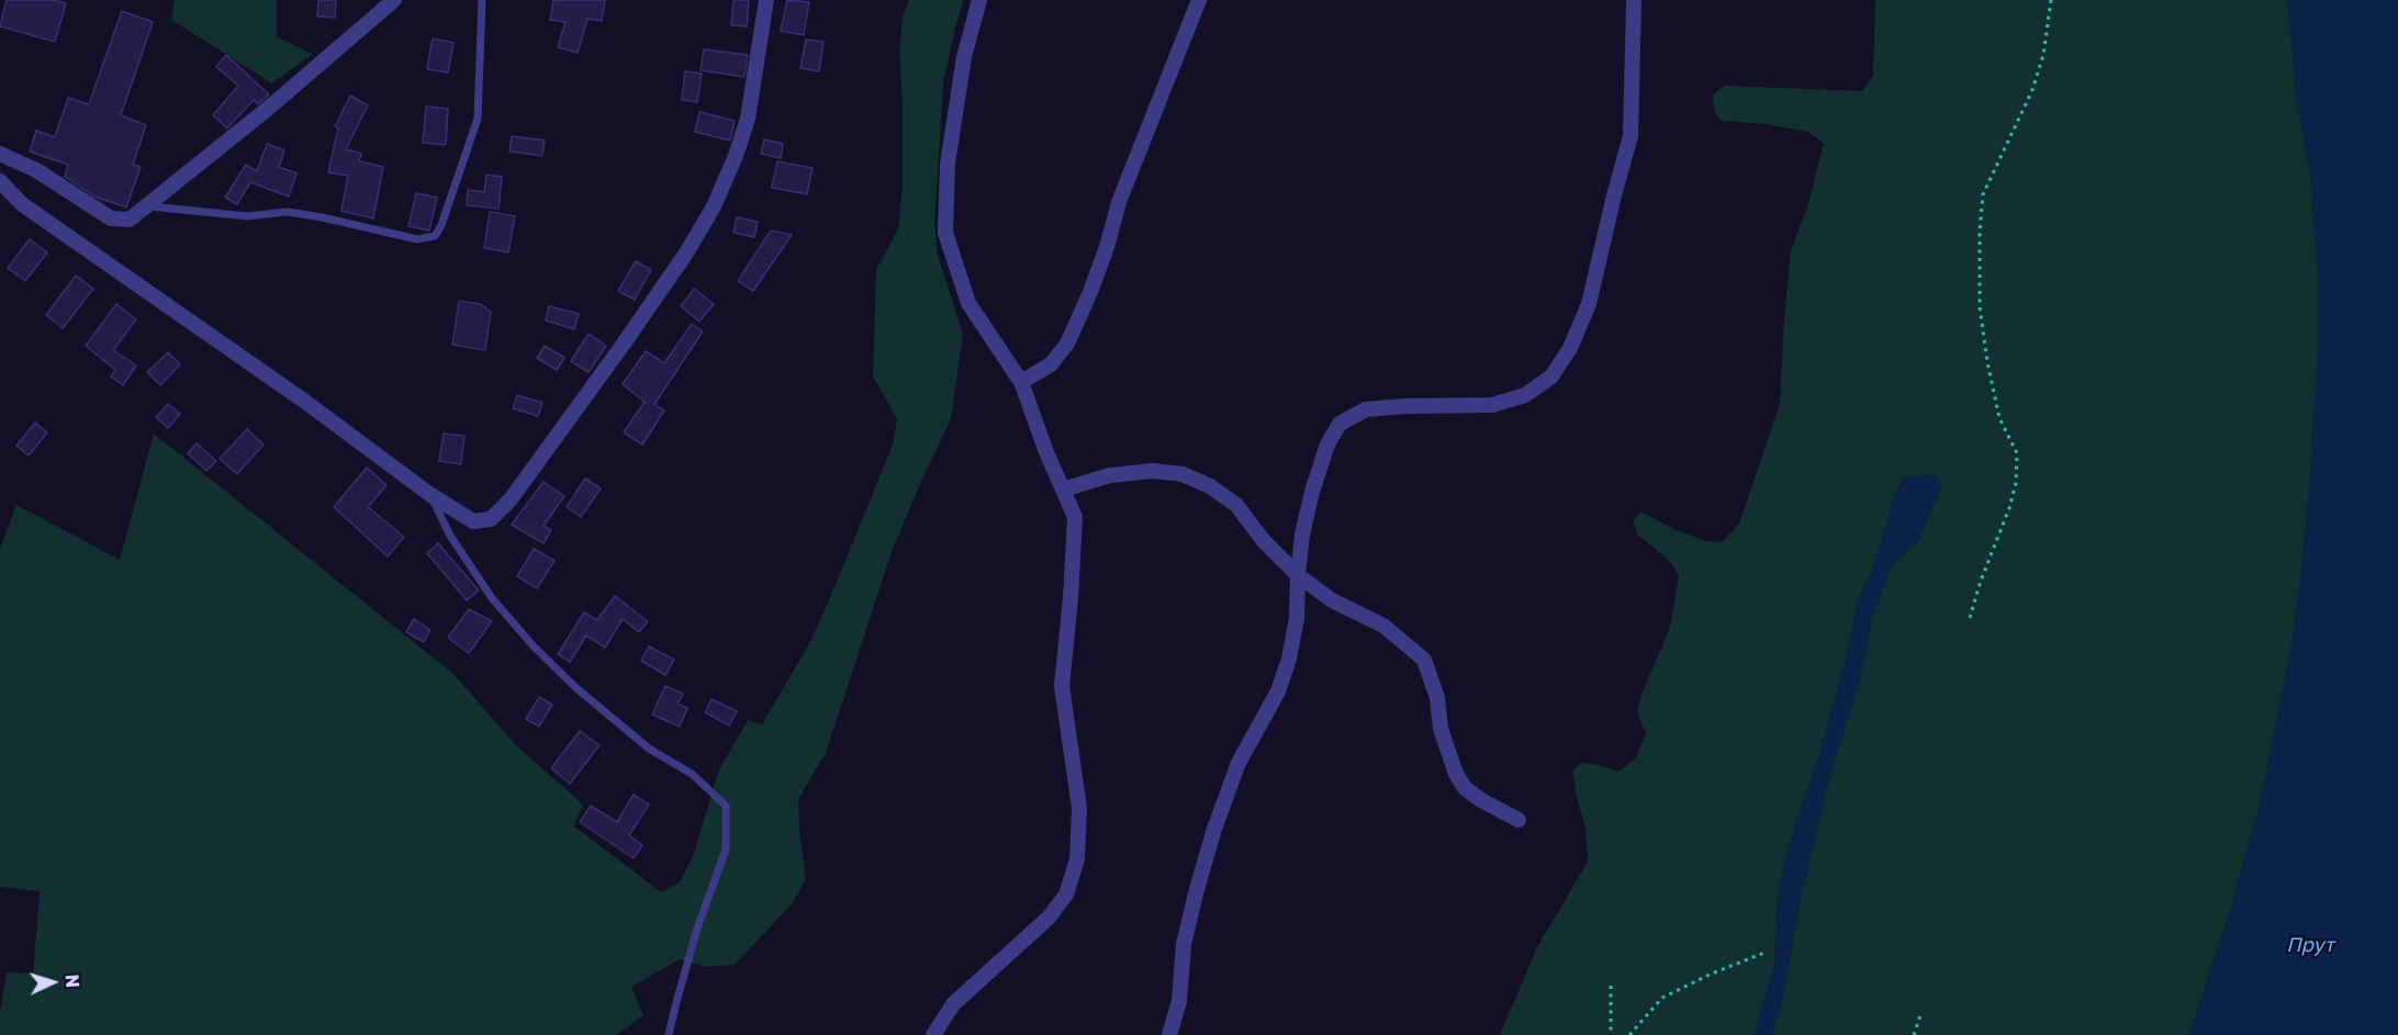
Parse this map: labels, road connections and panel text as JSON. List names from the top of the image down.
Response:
{
  "water": ["Прут"],
  "north": "right"
}
